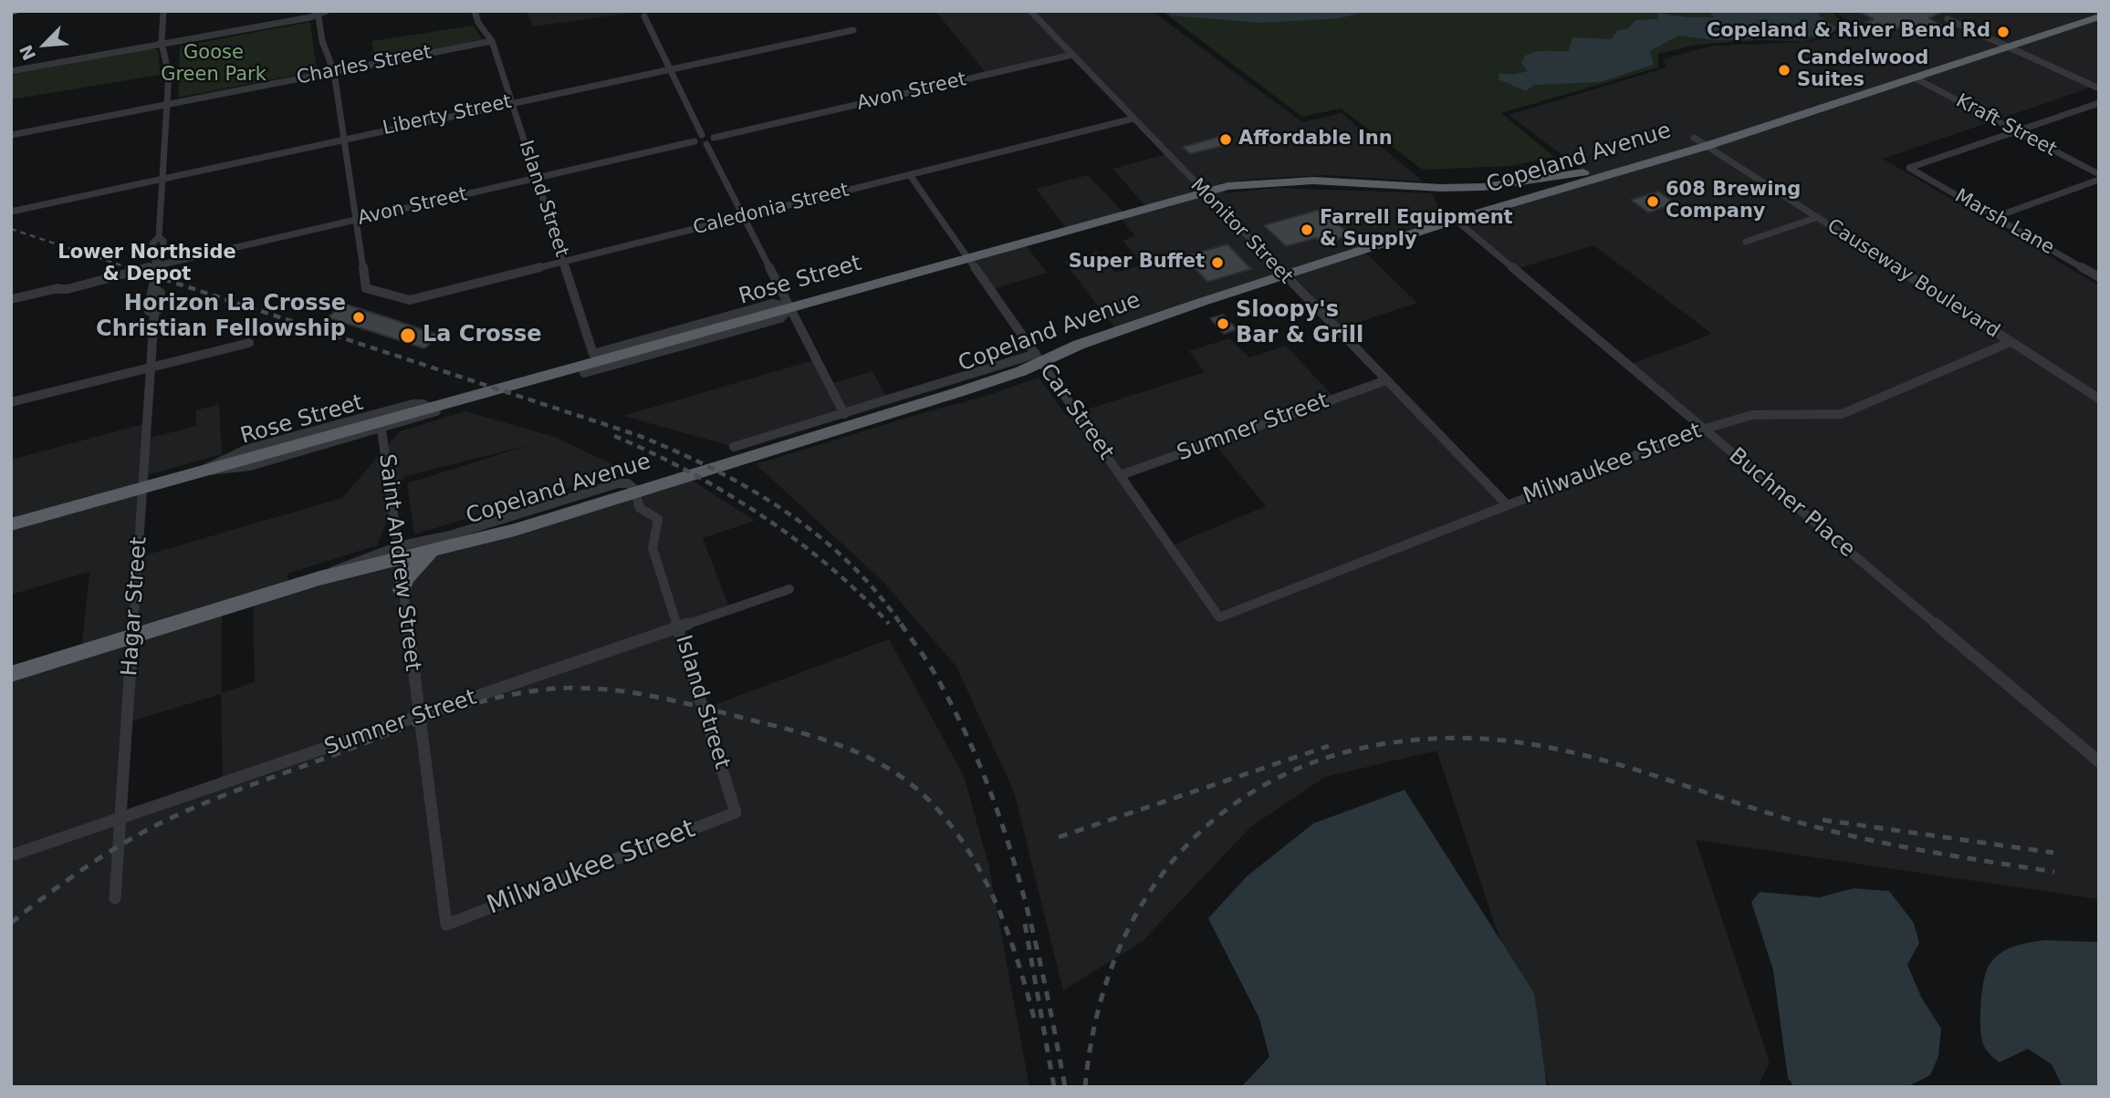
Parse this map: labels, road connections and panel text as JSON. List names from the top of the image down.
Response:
{
  "streets": {
    "highway": ["Copeland Avenue", "Rose Street"],
    "street": [
      "Charles Street",
      "Avon Street",
      "Liberty Street",
      "Kraft Street",
      "Island Street",
      "Caledonia Street",
      "Marsh Lane",
      "Monitor Street",
      "Causeway Boulevard",
      "Car Street",
      "Sumner Street",
      "Milwaukee Street",
      "Buchner Place",
      "Saint Andrew Street",
      "Hagar Street"
    ]
  },
  "crossings": [
    ["Charles Street", "Island Street"],
    ["Charles Street", "Hagar Street"],
    ["Avon Street", "Island Street"],
    ["Avon Street", "Caledonia Street"],
    ["Avon Street", "Monitor Street"],
    ["Avon Street", "Hagar Street"],
    ["Liberty Street", "Island Street"],
    ["Liberty Street", "Hagar Street"],
    ["Kraft Street", "Copeland Avenue"],
    ["Kraft Street", "Marsh Lane"],
    ["Copeland Avenue", "Island Street"],
    ["Copeland Avenue", "Monitor Street"],
    ["Copeland Avenue", "Causeway Boulevard"],
    ["Copeland Avenue", "Rose Street"],
    ["Copeland Avenue", "Car Street"],
    ["Copeland Avenue", "Buchner Place"],
    ["Copeland Avenue", "Saint Andrew Street"],
    ["Copeland Avenue", "Hagar Street"],
    ["Island Street", "Caledonia Street"],
    ["Island Street", "Rose Street"],
    ["Island Street", "Sumner Street"],
    ["Island Street", "Milwaukee Street"],
    ["Island Street", "Saint Andrew Street"],
    ["Caledonia Street", "Monitor Street"],
    ["Caledonia Street", "Car Street"],
    ["Monitor Street", "Rose Street"],
    ["Monitor Street", "Sumner Street"],
    ["Monitor Street", "Milwaukee Street"],
    ["Causeway Boulevard", "Milwaukee Street"],
    ["Rose Street", "Car Street"],
    ["Rose Street", "Hagar Street"],
    ["Car Street", "Sumner Street"],
    ["Car Street", "Milwaukee Street"],
    ["Sumner Street", "Saint Andrew Street"],
    ["Sumner Street", "Hagar Street"],
    ["Milwaukee Street", "Buchner Place"],
    ["Milwaukee Street", "Saint Andrew Street"]
  ],
  "districts": ["Lower Northside & Depot"],
  "parks": ["Goose Green Park"],
  "places": [
    "Copeland & River Bend Rd",
    "Candelwood Suites",
    "Affordable Inn",
    "608 Brewing Company",
    "Farrell Equipment & Supply",
    "Super Buffet",
    "Horizon La Crosse Christian Fellowship",
    "Sloopy's Bar & Grill",
    "La Crosse"
  ],
  "north": "bottom left"
}
